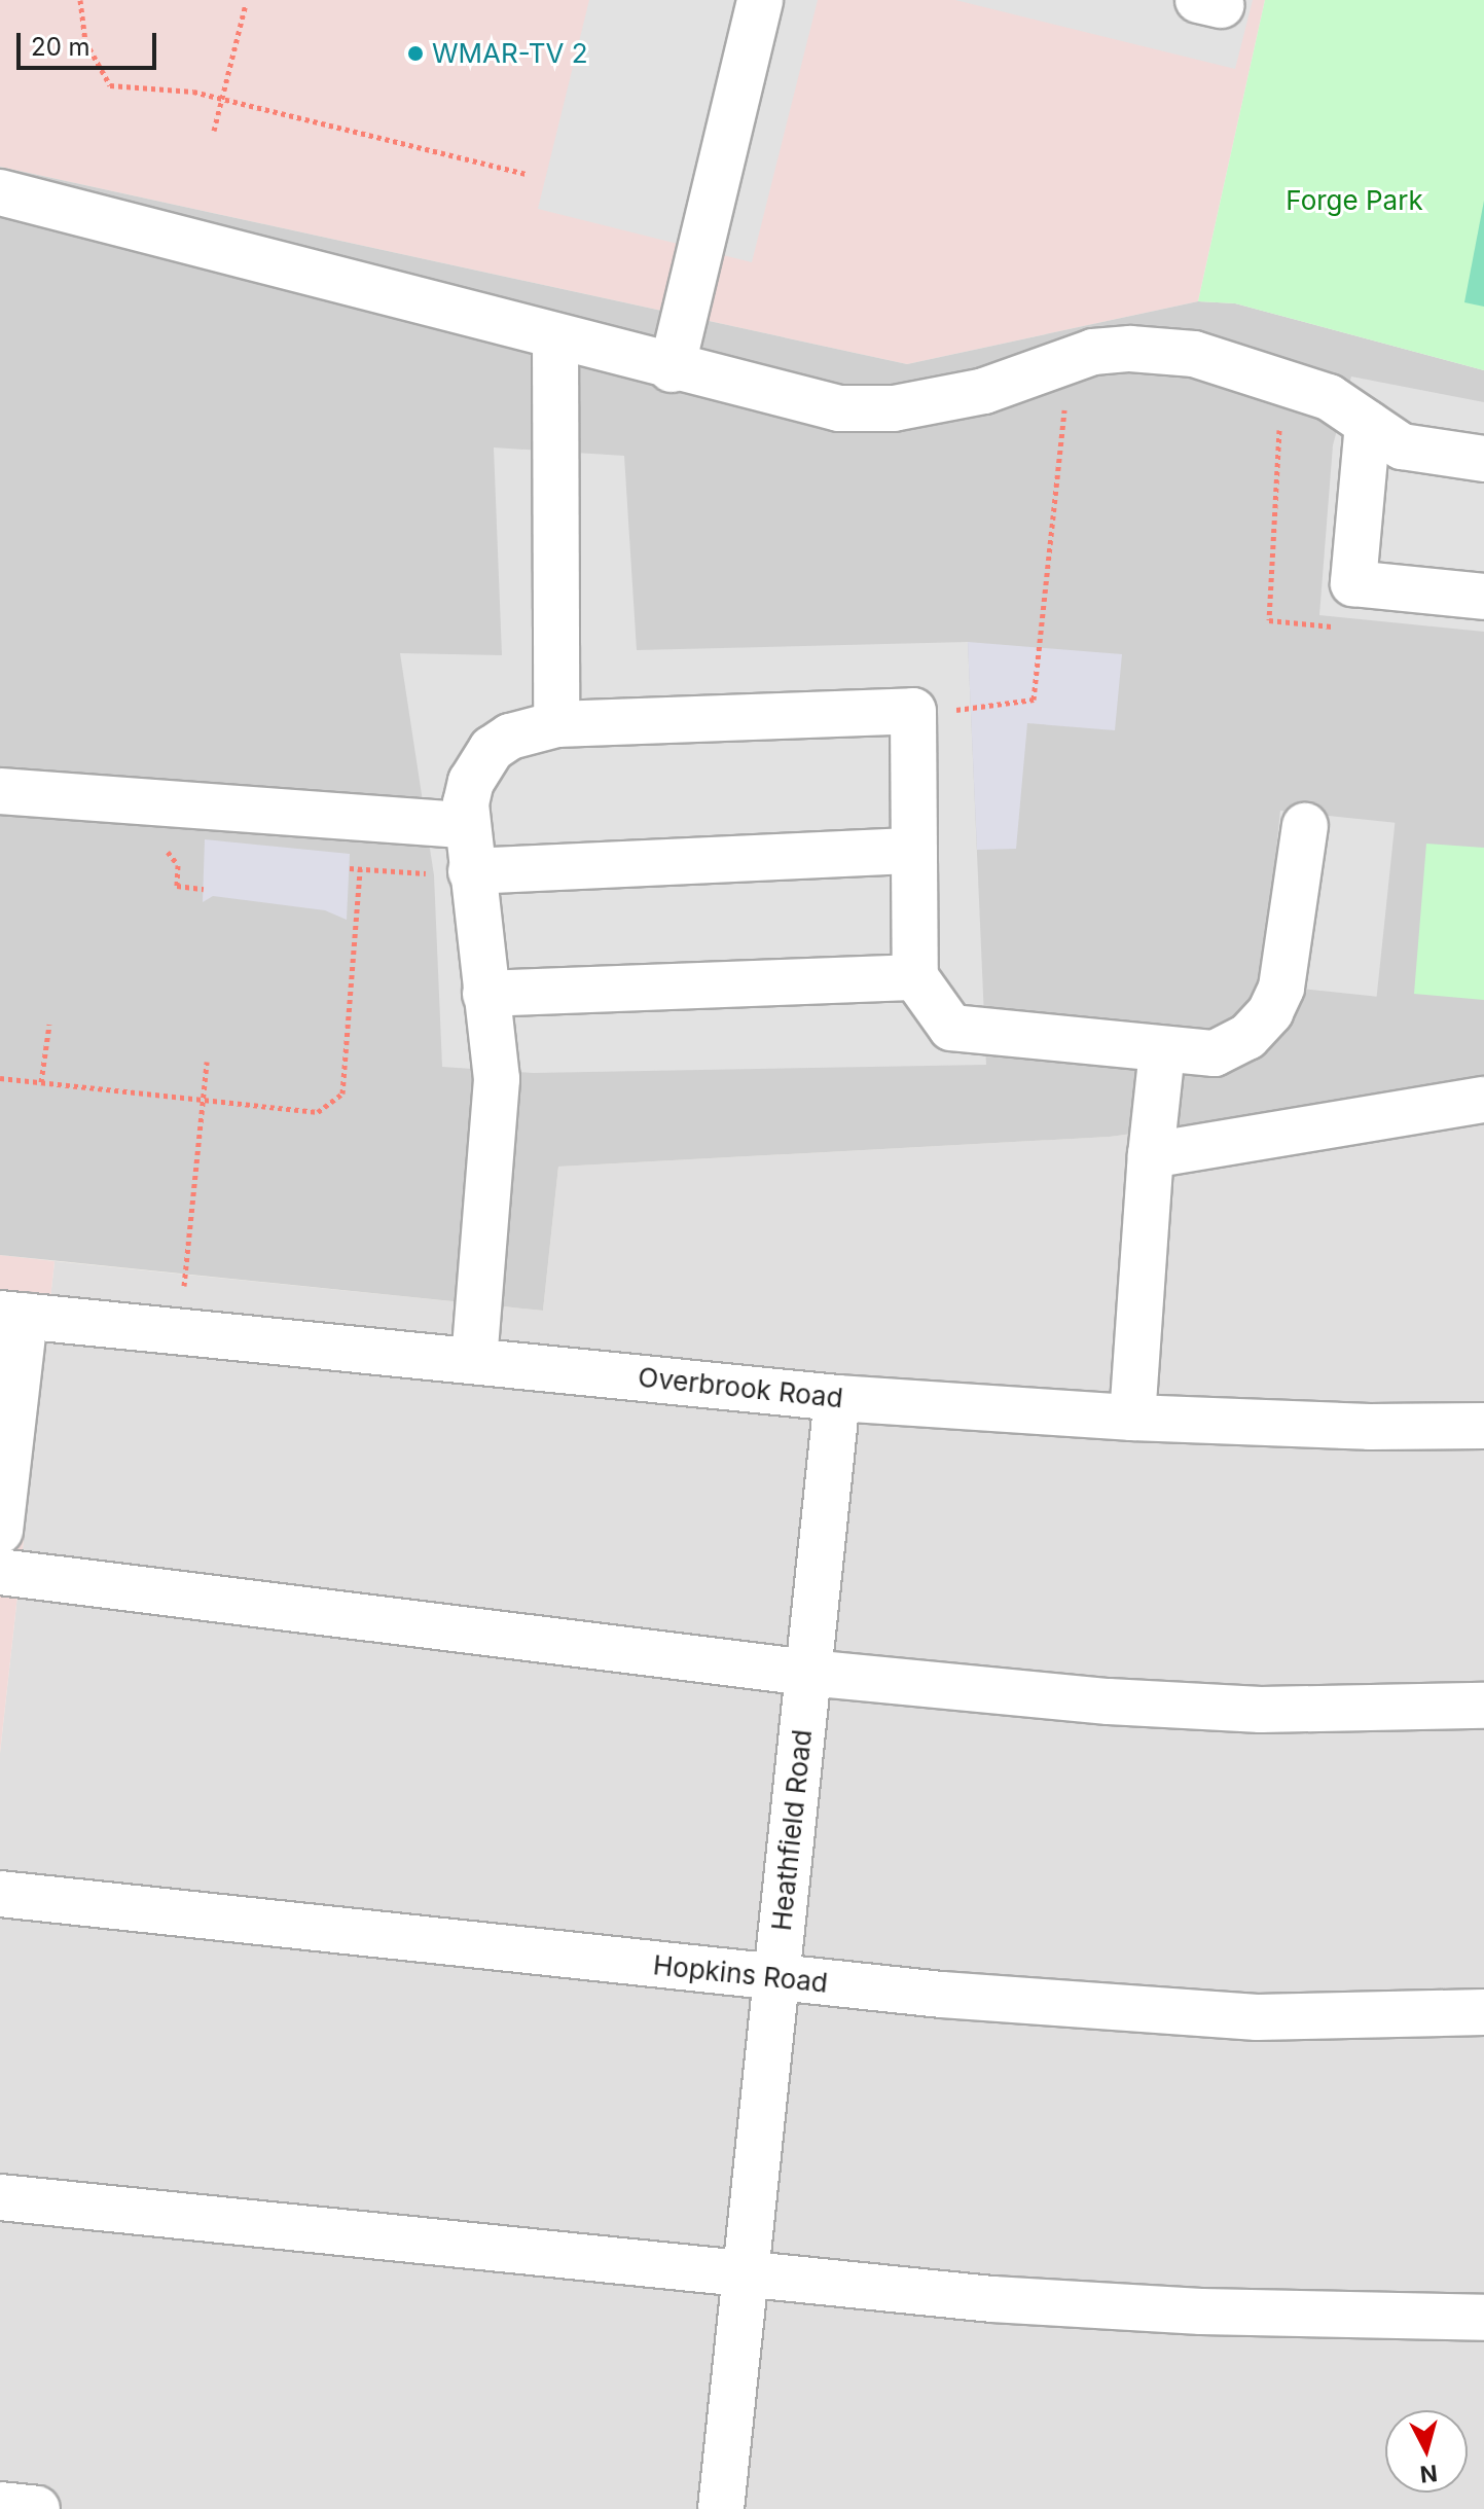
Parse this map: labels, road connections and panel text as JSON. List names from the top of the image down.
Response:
{
  "streets": {
    "street": ["Overbrook Road", "Heathfield Road", "Hopkins Road"]
  },
  "crossings": [
    ["Overbrook Road", "Heathfield Road"],
    ["Heathfield Road", "Hopkins Road"]
  ],
  "parks": ["Forge Park"],
  "places": ["WMAR-TV 2"],
  "scale_bar": "20 m",
  "north": "bottom"
}
